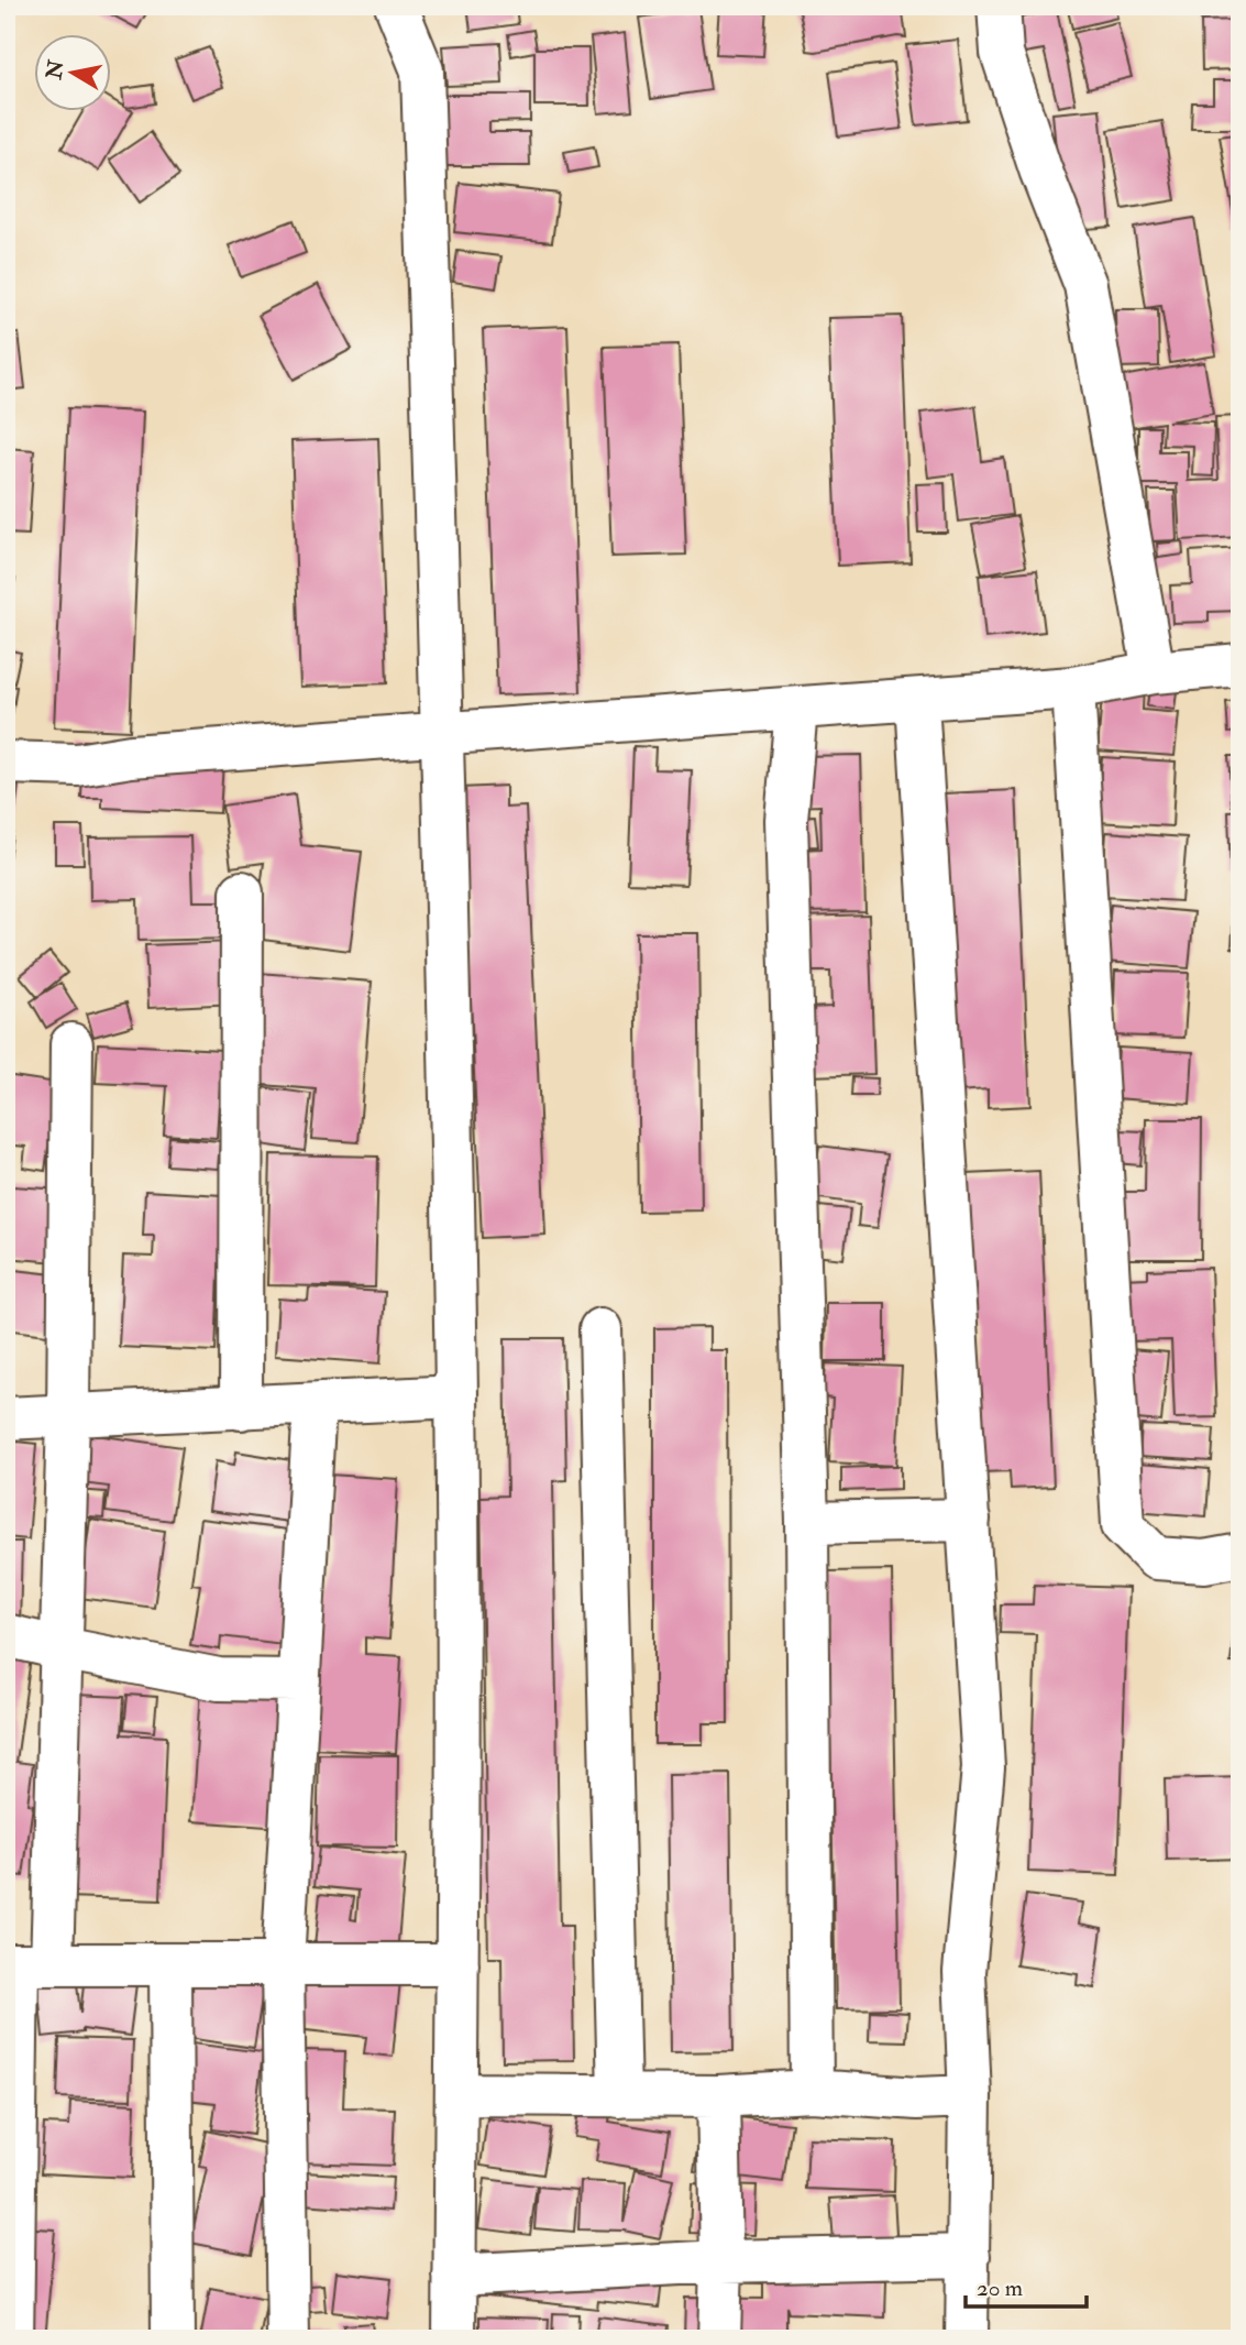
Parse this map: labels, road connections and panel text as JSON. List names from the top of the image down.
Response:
{
  "scale_bar": "20 m",
  "north": "left"
}
